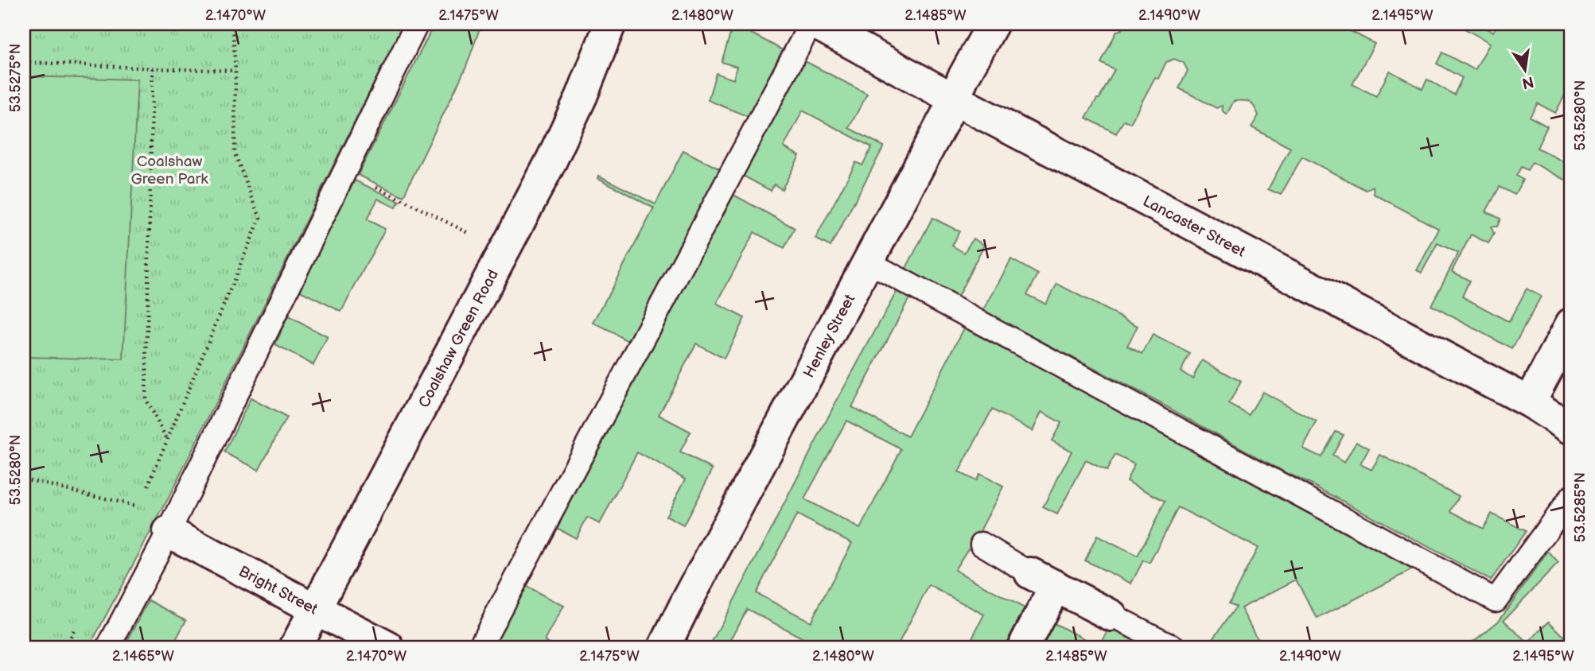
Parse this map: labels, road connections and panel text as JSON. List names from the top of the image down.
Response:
{
  "streets": {
    "street": [
      "Lancaster Street",
      "Henley Street",
      "Coalshaw Green Road",
      "Bright Street"
    ]
  },
  "crossings": [
    ["Lancaster Street", "Henley Street"],
    ["Coalshaw Green Road", "Bright Street"]
  ],
  "parks": ["Coalshaw Green Park"],
  "north": "bottom",
  "coordinates": [
    "2.1470°W",
    "2.1475°W",
    "2.1480°W",
    "2.1485°W",
    "2.1490°W",
    "2.1495°W",
    "53.5275°N",
    "53.5280°N",
    "53.5285°N",
    "2.1465°W"
  ]
}
